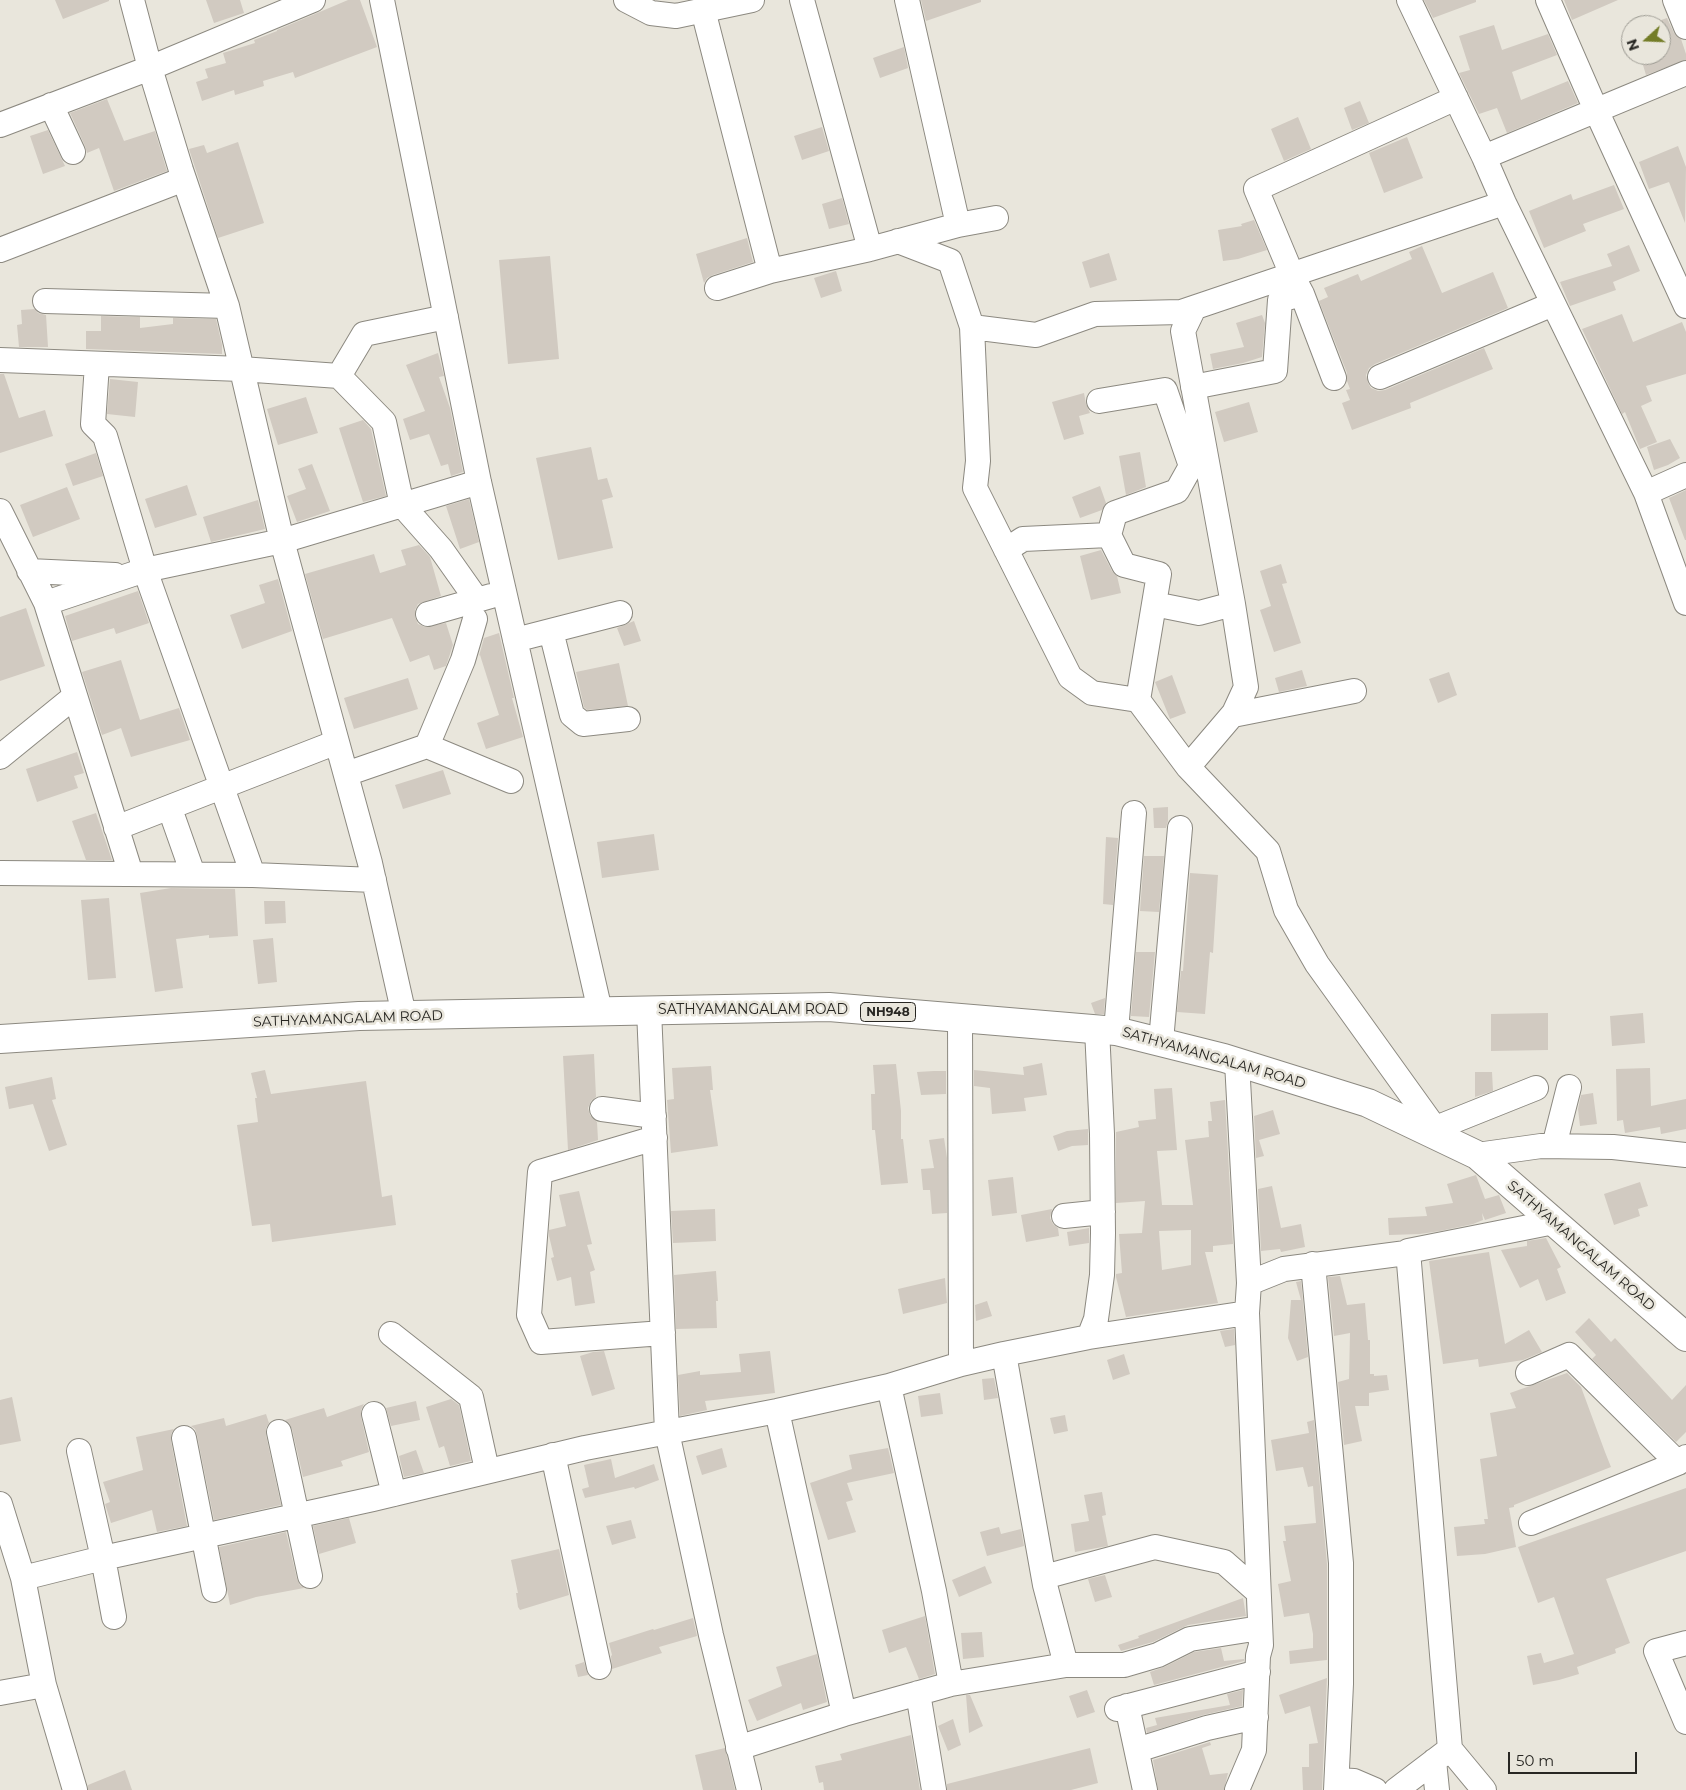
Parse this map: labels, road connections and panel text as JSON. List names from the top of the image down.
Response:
{
  "streets": {
    "highway": ["SATHYAMANGALAM ROAD", "NH948"]
  },
  "scale_bar": "50 m",
  "north": "left"
}
